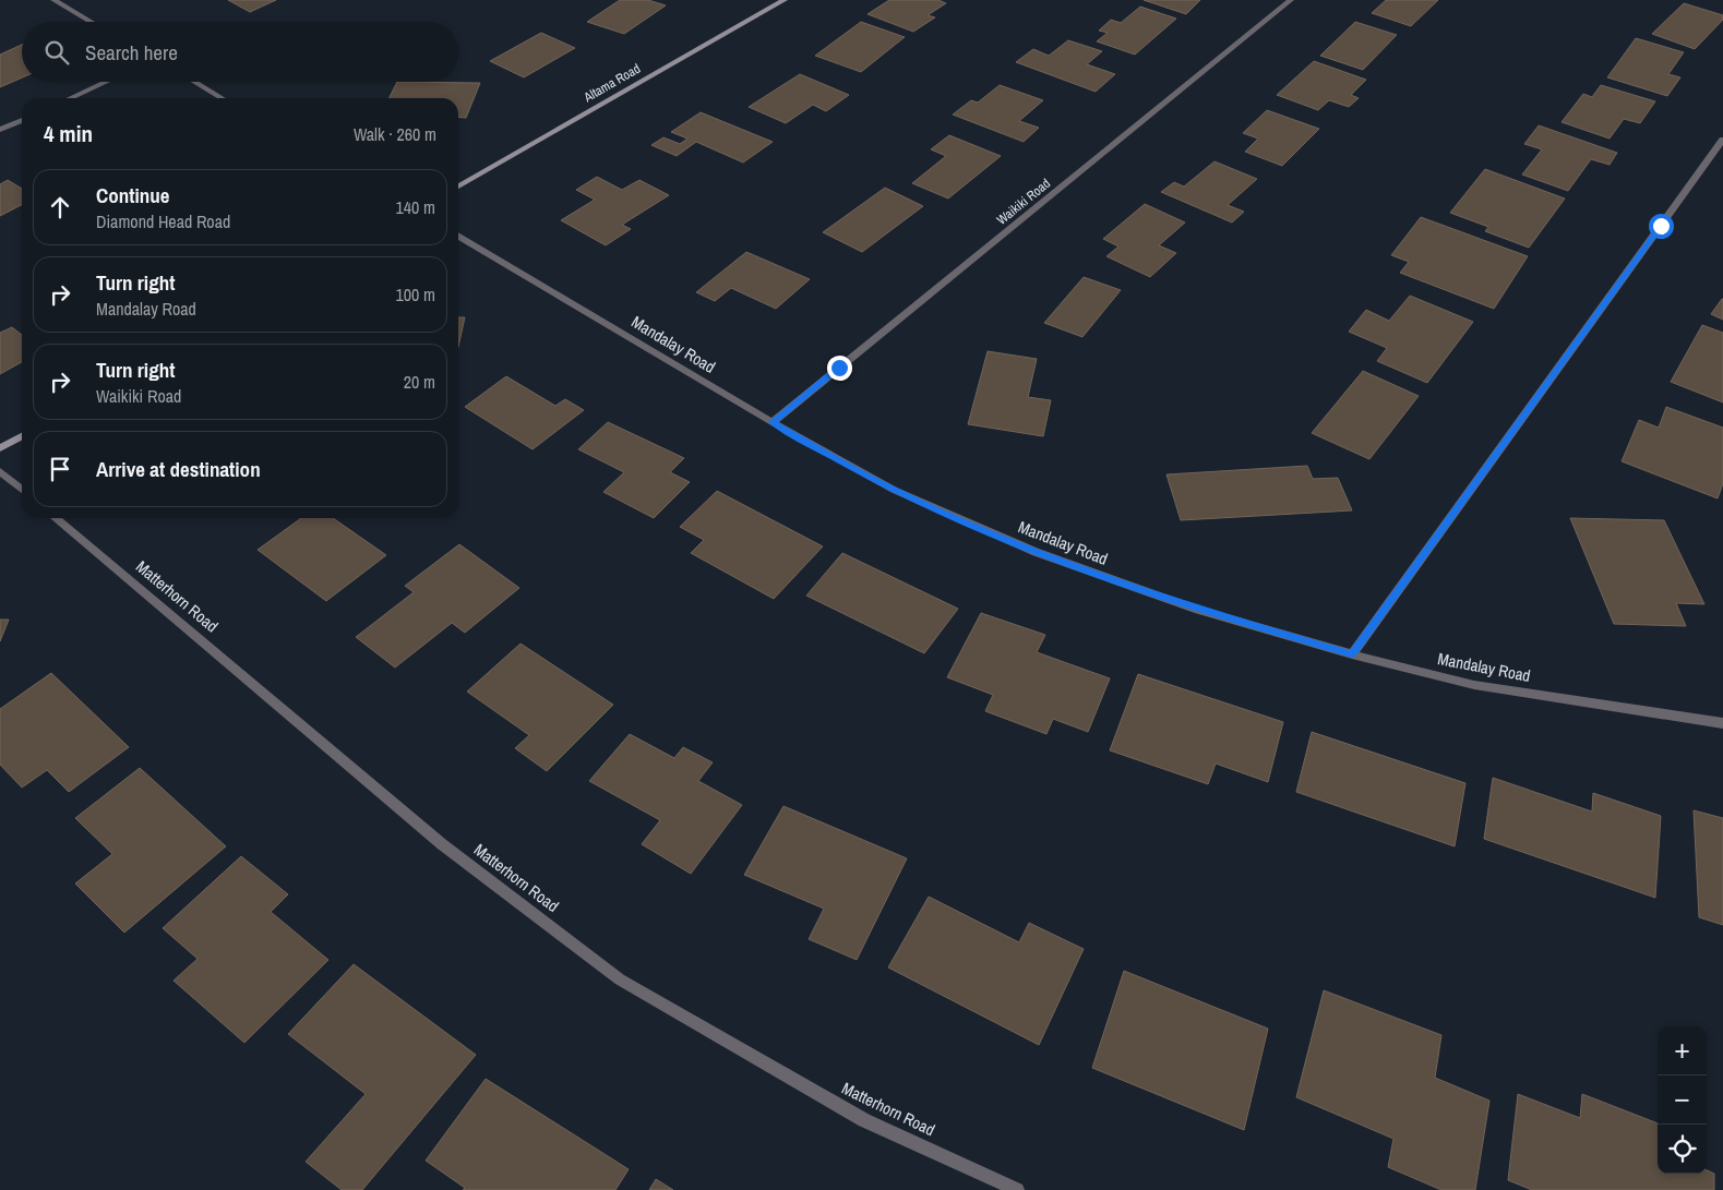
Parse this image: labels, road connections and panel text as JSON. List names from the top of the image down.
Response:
{
  "streets": {
    "street": [
      "Altama Road",
      "Waikiki Road",
      "Mandalay Road",
      "Matterhorn Road"
    ]
  },
  "crossings": [
    ["Waikiki Road", "Mandalay Road"]
  ],
  "page": {
    "search": "Search here",
    "heading": ["4 min", "Walk · 260 m"],
    "list": [
      ["Continue", "Diamond Head Road", "140 m"],
      ["Turn right", "Mandalay Road", "100 m"],
      ["Turn right", "Waikiki Road", "20 m"],
      "Arrive at destination"
    ],
    "map_buttons": ["+", "−"]
  }
}
